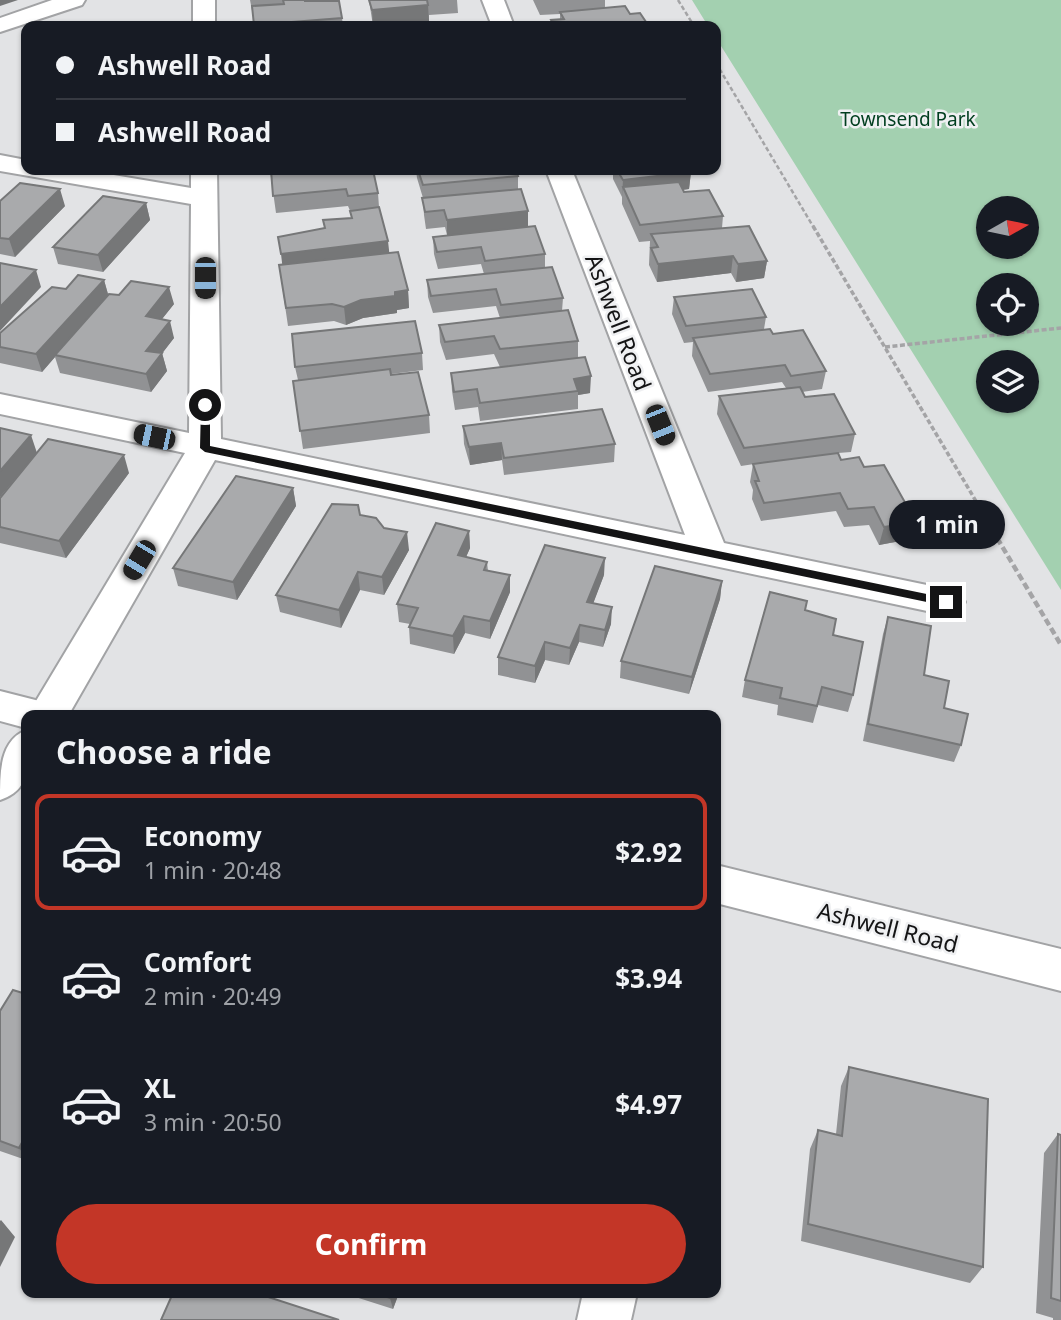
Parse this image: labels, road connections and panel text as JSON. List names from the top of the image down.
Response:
{
  "streets": {
    "street": ["Ashwell Road"]
  },
  "parks": ["Townsend Park"],
  "north": "right",
  "page": {
    "banner": ["Ashwell Road", "Ashwell Road"],
    "bubble": "1 min",
    "heading": "Choose a ride",
    "list": [
      {
        "name": "Economy",
        "note": "1 min · 20:48",
        "value": "$2.92"
      },
      {
        "name": "Comfort",
        "note": "2 min · 20:49",
        "value": "$3.94"
      },
      {
        "name": "XL",
        "note": "3 min · 20:50",
        "value": "$4.97"
      }
    ],
    "buttons": "Confirm"
  }
}
